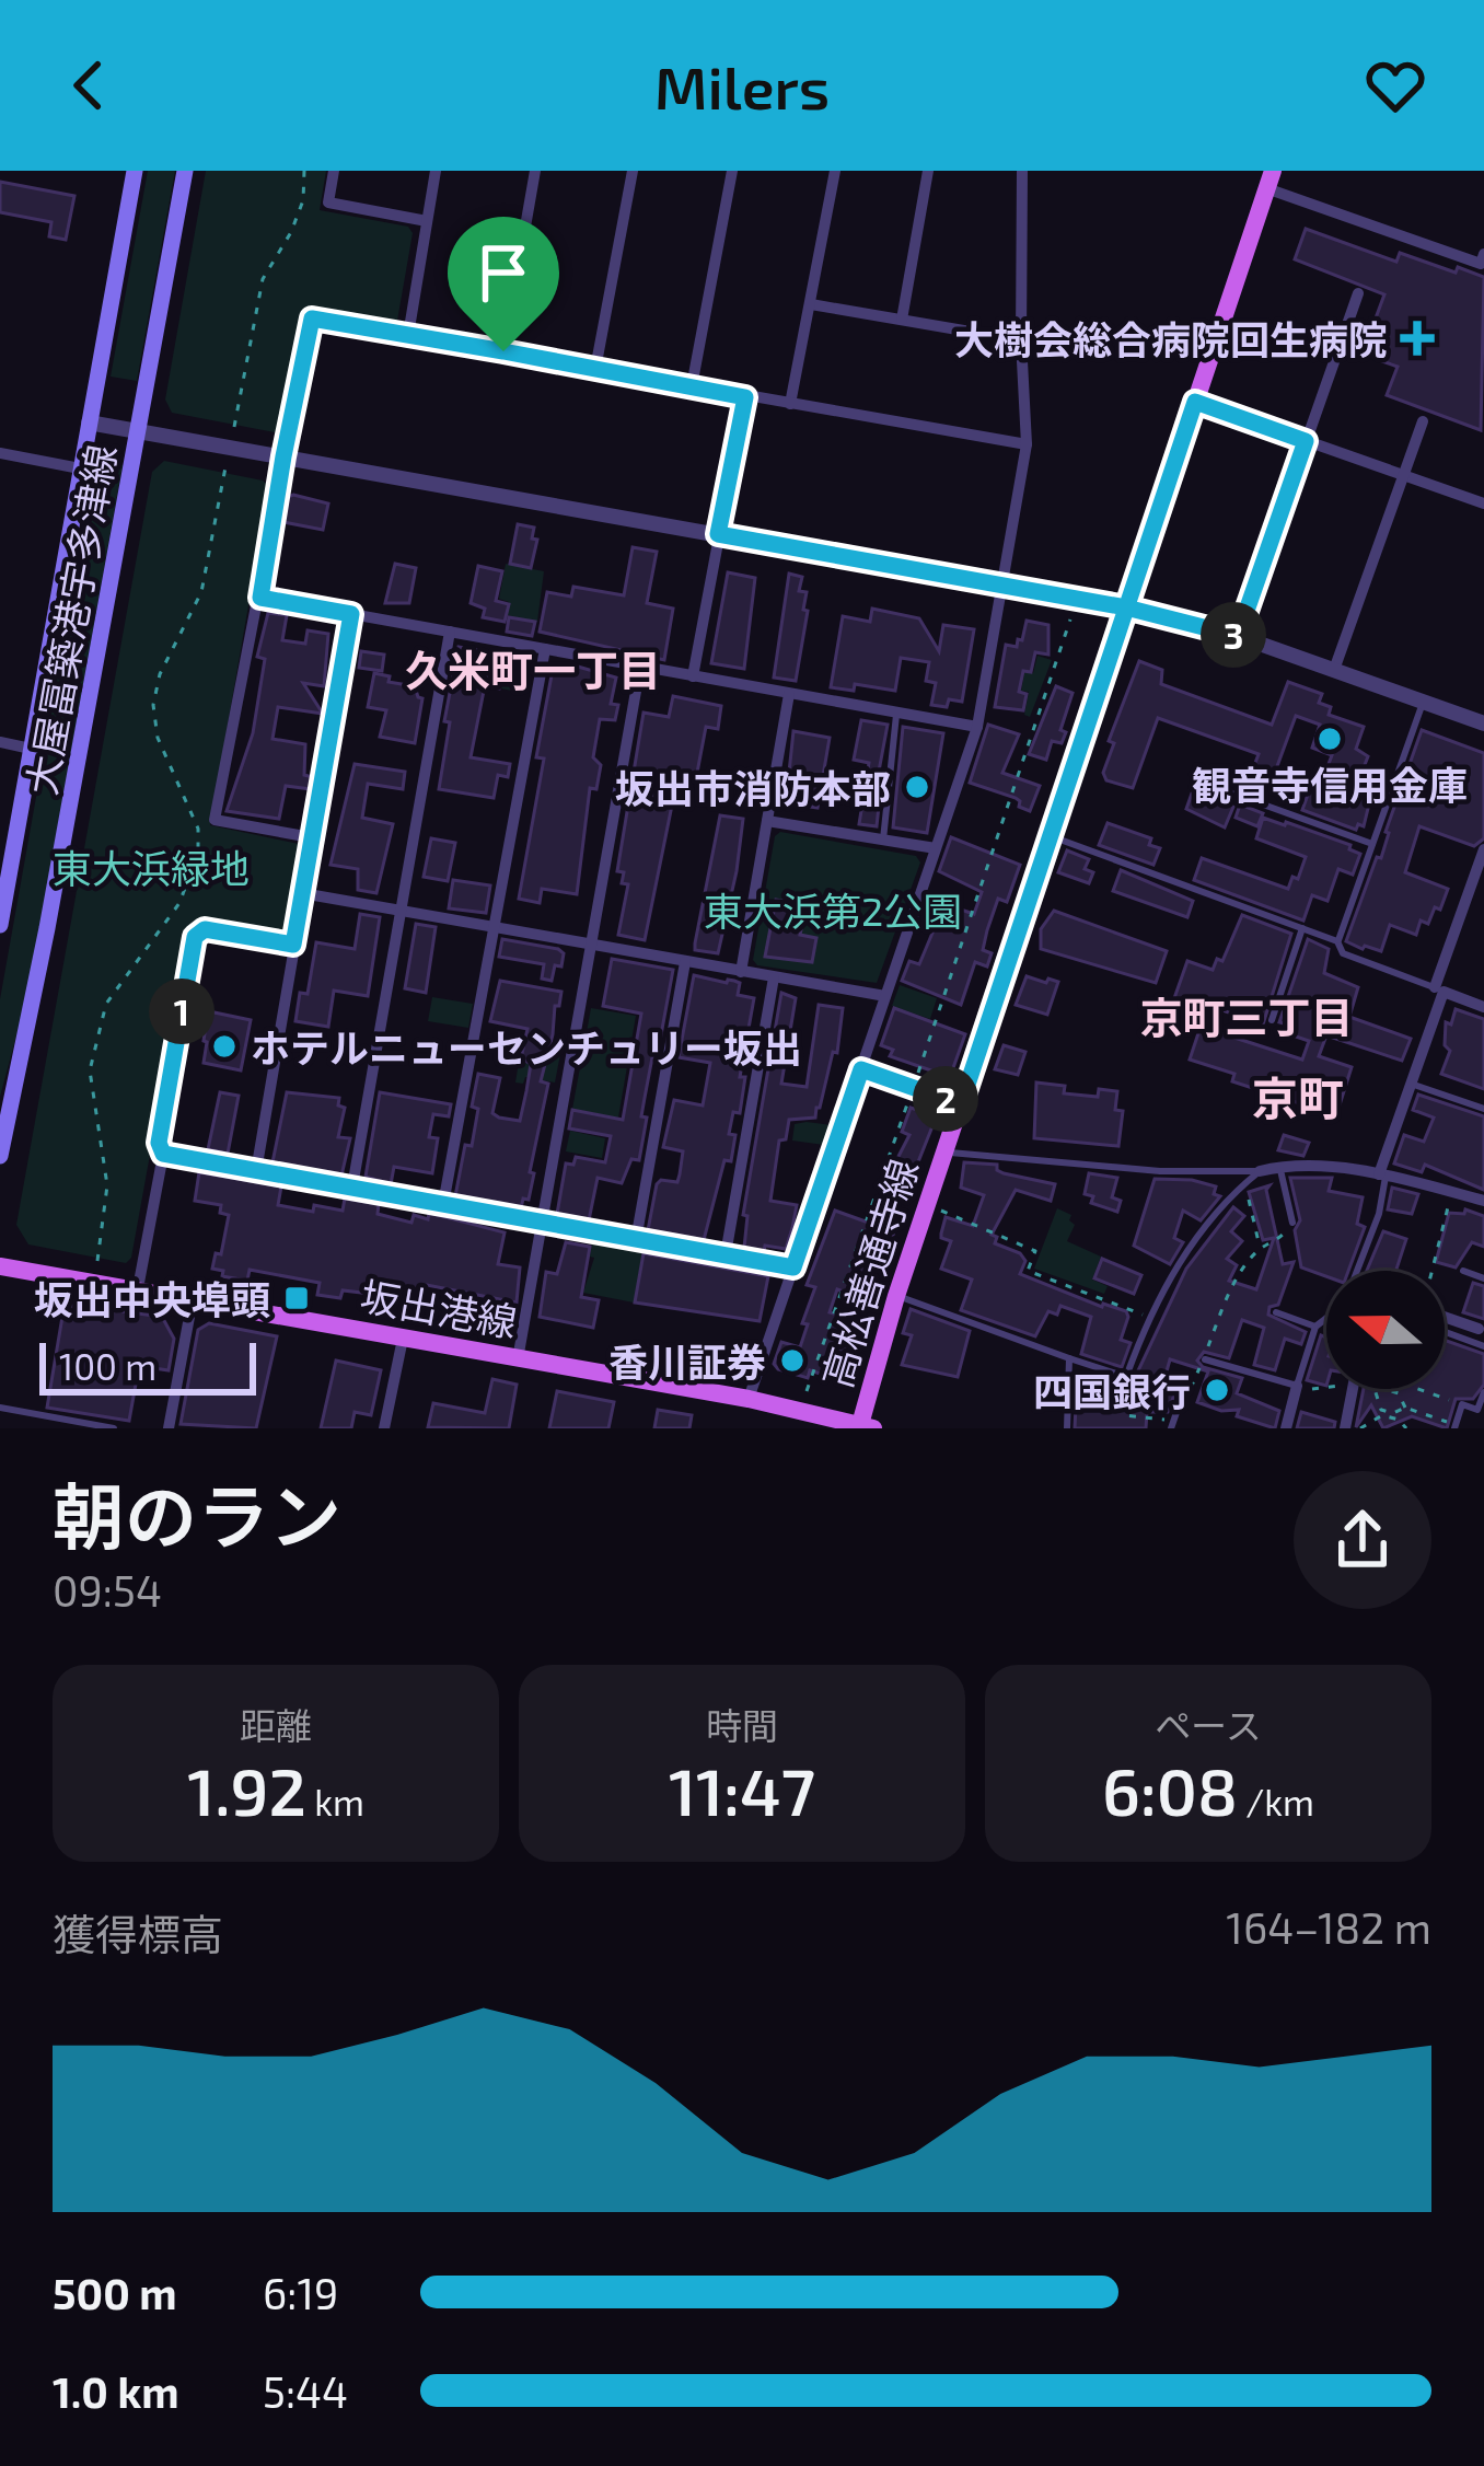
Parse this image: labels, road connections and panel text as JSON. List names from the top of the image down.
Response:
{
  "streets": {
    "main road": ["大屋冨築港宇多津線", "高松善通寺線", "坂出港線"]
  },
  "crossings": [
    ["高松善通寺線", "坂出港線"]
  ],
  "districts": ["久米町一丁目", "京町三丁目", "京町"],
  "parks": ["東大浜緑地", "東大浜第2公園"],
  "places": {
    "health": ["大樹会総合病院回生病院"],
    "other": [
      "観音寺信用金庫",
      "坂出市消防本部",
      "ホテルニューセンチュリー坂出",
      "香川証券",
      "四国銀行"
    ],
    "transit": ["坂出中央埠頭"]
  },
  "scale_bar": "100 m",
  "north": "left",
  "page": {
    "header": "Milers",
    "pins": ["3", "1", "2"],
    "scale": "100 m",
    "heading": ["朝のラン", "09:54"],
    "stats": [
      ["距離", "1.92 km"],
      ["時間", "11:47"],
      ["ペース", "6:08 /km"]
    ],
    "chart": ["獲得標高", "164–182 m"],
    "list": [
      {
        "name": "500 m",
        "note": "6:19"
      },
      {
        "name": "1.0 km",
        "note": "5:44"
      }
    ]
  }
}
